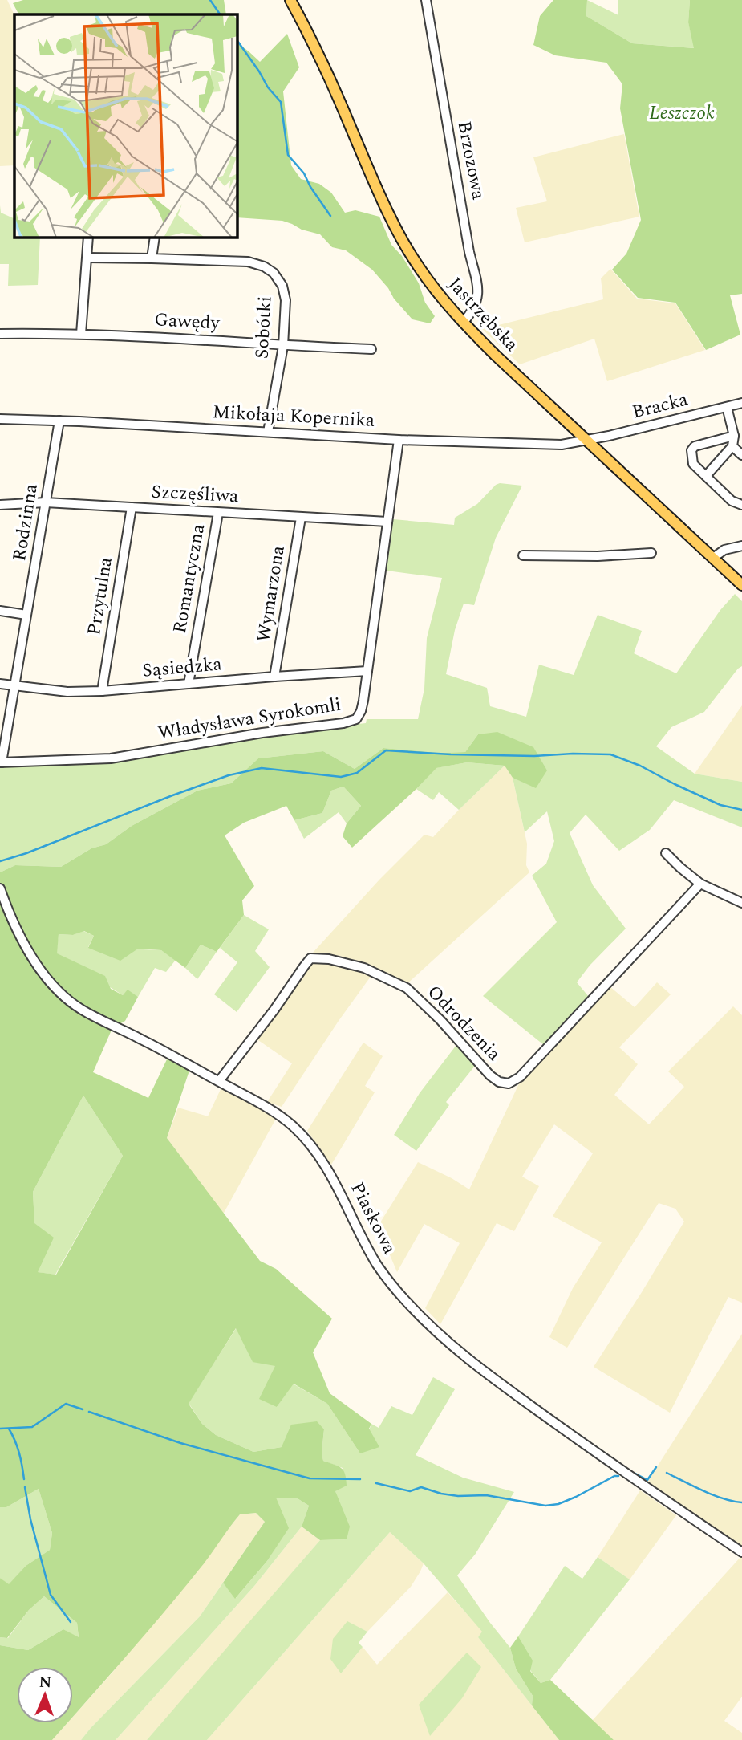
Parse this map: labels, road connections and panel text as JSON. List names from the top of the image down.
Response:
{
  "streets": {
    "main road": ["Jastrzębska"],
    "street": [
      "Brzozowa",
      "Gawędy",
      "Sobótki",
      "Bracka",
      "Mikołaja Kopernika",
      "Szczęśliwa",
      "Rodzinna",
      "Romantyczna",
      "Wymarzona",
      "Przytulna",
      "Sąsiedzka",
      "Władysława Syrokomli",
      "Odrodzenia",
      "Piaskowa"
    ]
  },
  "crossings": [
    ["Brzozowa", "Jastrzębska"],
    ["Jastrzębska", "Bracka"],
    ["Jastrzębska", "Mikołaja Kopernika"],
    ["Gawędy", "Sobótki"],
    ["Sobótki", "Mikołaja Kopernika"],
    ["Bracka", "Mikołaja Kopernika"],
    ["Mikołaja Kopernika", "Rodzinna"],
    ["Mikołaja Kopernika", "Władysława Syrokomli"],
    ["Szczęśliwa", "Rodzinna"],
    ["Szczęśliwa", "Romantyczna"],
    ["Szczęśliwa", "Wymarzona"],
    ["Szczęśliwa", "Przytulna"],
    ["Szczęśliwa", "Władysława Syrokomli"],
    ["Rodzinna", "Sąsiedzka"],
    ["Rodzinna", "Władysława Syrokomli"],
    ["Romantyczna", "Sąsiedzka"],
    ["Wymarzona", "Sąsiedzka"],
    ["Przytulna", "Sąsiedzka"],
    ["Sąsiedzka", "Władysława Syrokomli"],
    ["Odrodzenia", "Piaskowa"]
  ],
  "parks": ["Leszczok"],
  "north": "top"
}
